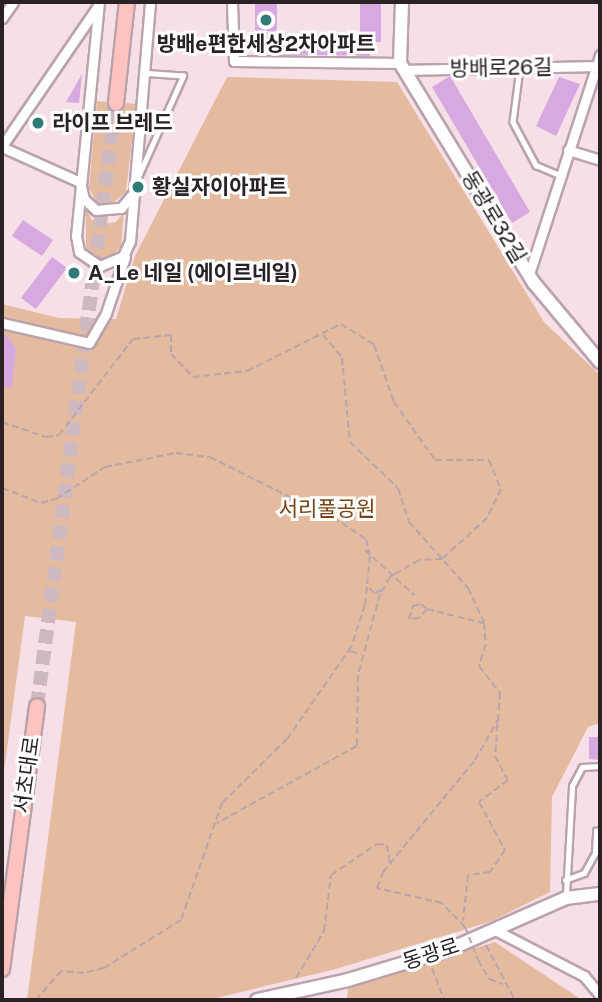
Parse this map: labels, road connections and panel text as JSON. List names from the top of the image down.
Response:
{
  "streets": {
    "main road": ["서초대로"],
    "street": ["방배로26길", "동광로32길", "동광로"]
  },
  "crossings": [
    ["방배로26길", "동광로32길"]
  ],
  "parks": ["서리풀공원"],
  "places": [
    "방배e편한세상2차아파트",
    "라이프 브레드",
    "황실자이아파트",
    "A_Le 네일 (에이르네일)"
  ]
}
